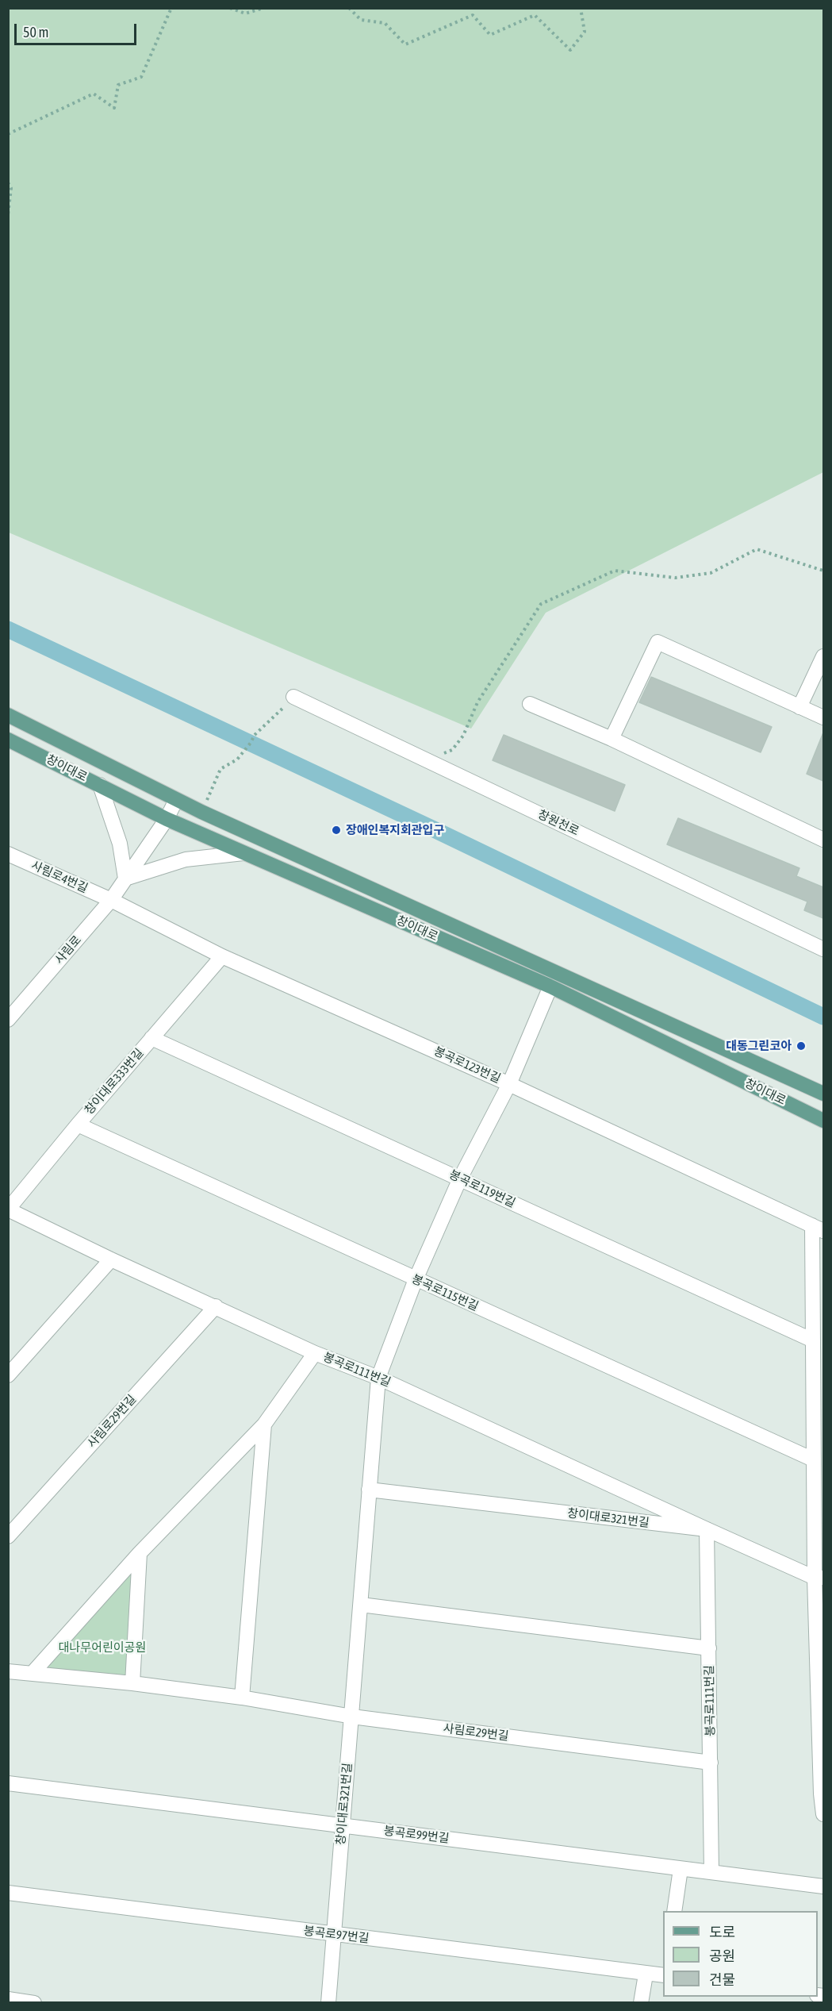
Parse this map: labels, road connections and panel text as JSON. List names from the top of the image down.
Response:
{
  "streets": {
    "main road": ["창이대로"],
    "street": [
      "창원천로",
      "사림로4번길",
      "사림로",
      "봉곡로123번길",
      "창이대로333번길",
      "봉곡로119번길",
      "봉곡로115번길",
      "봉곡로111번길",
      "사림로29번길",
      "창이대로321번길",
      "봉곡로99번길",
      "봉곡로97번길"
    ]
  },
  "crossings": [
    ["창이대로", "사림로"],
    ["창이대로", "창이대로321번길"],
    ["사림로4번길", "사림로"],
    ["사림로4번길", "봉곡로123번길"],
    ["사림로", "봉곡로123번길"],
    ["봉곡로123번길", "창이대로333번길"],
    ["봉곡로123번길", "창이대로321번길"],
    ["창이대로333번길", "봉곡로119번길"],
    ["창이대로333번길", "봉곡로115번길"],
    ["창이대로333번길", "봉곡로111번길"],
    ["봉곡로119번길", "창이대로321번길"],
    ["봉곡로115번길", "창이대로321번길"],
    ["봉곡로111번길", "사림로29번길"],
    ["봉곡로111번길", "창이대로321번길"],
    ["봉곡로111번길", "봉곡로99번길"],
    ["사림로29번길", "창이대로321번길"],
    ["창이대로321번길", "봉곡로99번길"],
    ["창이대로321번길", "봉곡로97번길"]
  ],
  "parks": ["대나무어린이공원"],
  "places": ["장애인복지회관입구", "대동그린코아"],
  "legend": ["도로", "공원", "건물"],
  "scale_bar": "50 m"
}
